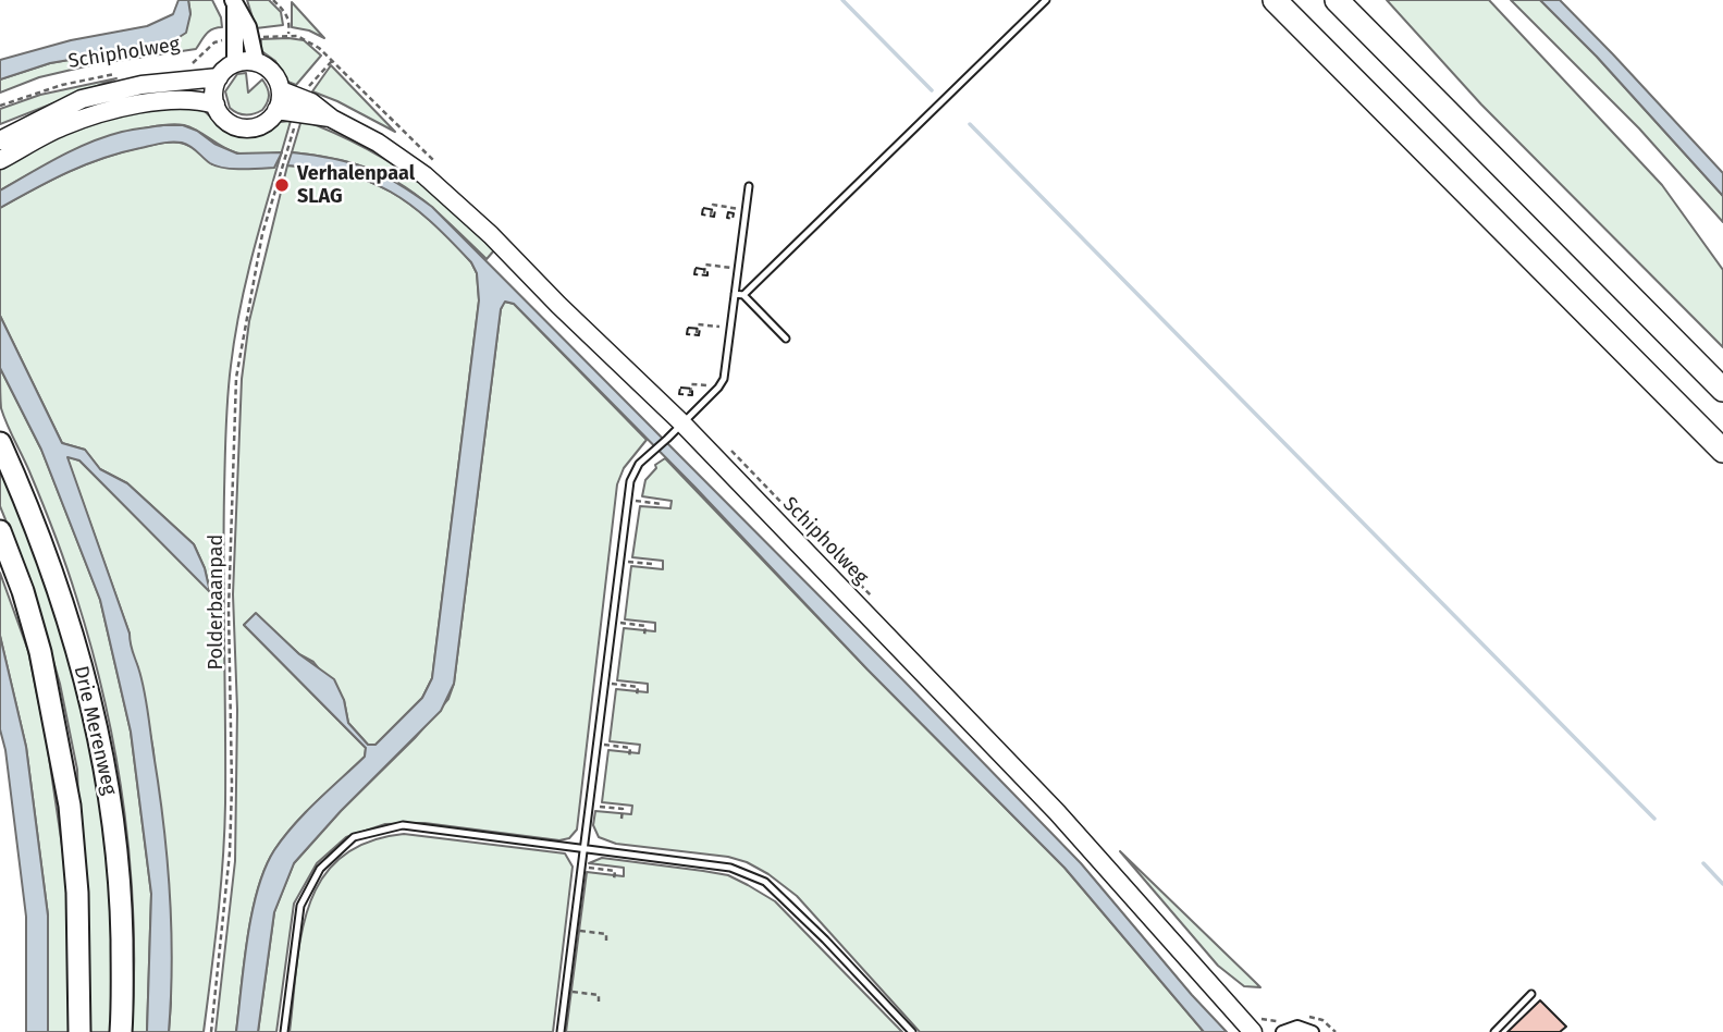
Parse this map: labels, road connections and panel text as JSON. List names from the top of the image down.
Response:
{
  "streets": {
    "highway": ["Drie Merenweg"],
    "main road": ["Schipholweg"],
    "path": ["Polderbaanpad"]
  },
  "places": ["Verhalenpaal SLAG"]
}
